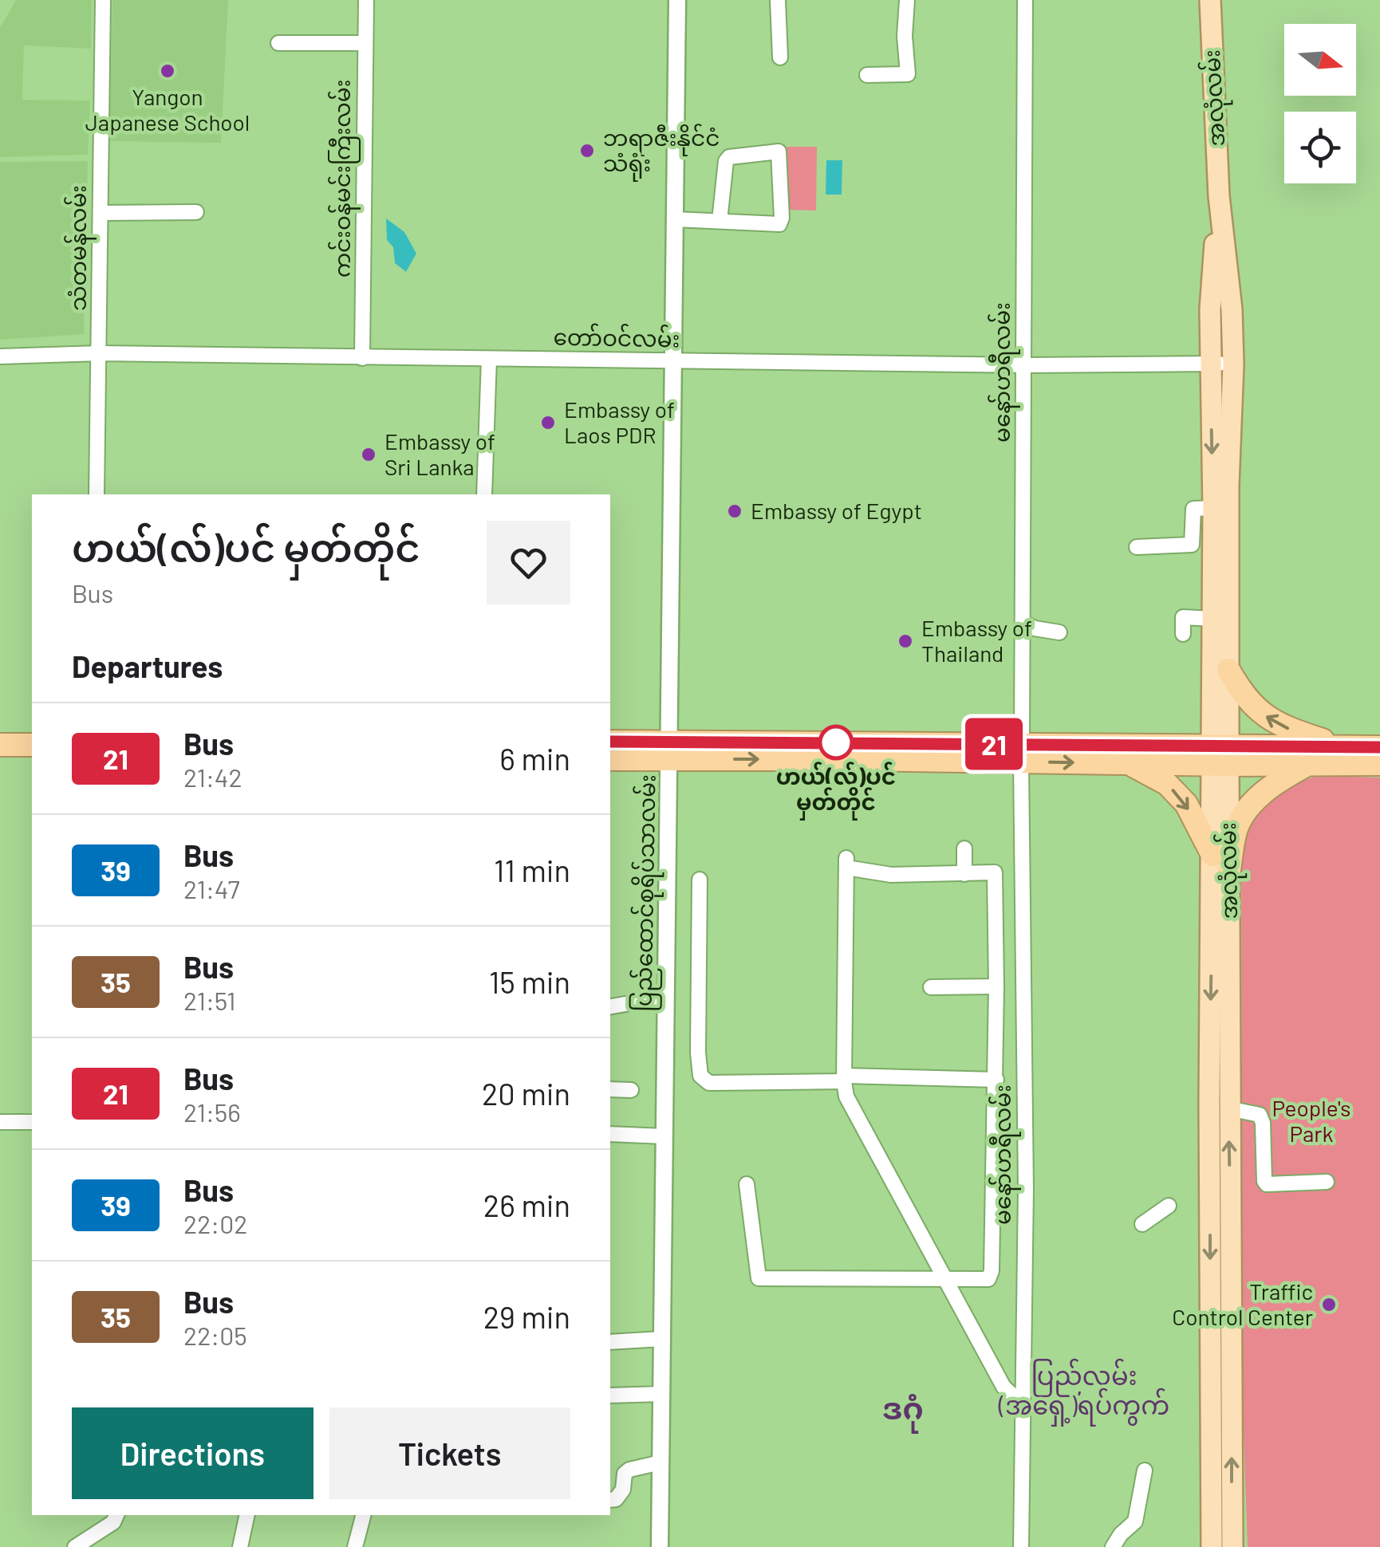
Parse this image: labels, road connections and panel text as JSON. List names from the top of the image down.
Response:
{
  "streets": {
    "main road": ["အလုံလမ်း"],
    "street": [
      "ကင်းဝန်မင်းကြီးလမ်း",
      "သံတမန်လမ်း",
      "တော်ဝင်လမ်း",
      "မနော်ဟရီလမ်း",
      "ပြည်ထောင်စုရိပ်သာလမ်း"
    ]
  },
  "crossings": [
    ["အလုံလမ်း", "တော်ဝင်လမ်း"],
    ["ကင်းဝန်မင်းကြီးလမ်း", "တော်ဝင်လမ်း"],
    ["သံတမန်လမ်း", "တော်ဝင်လမ်း"],
    ["တော်ဝင်လမ်း", "မနော်ဟရီလမ်း"],
    ["တော်ဝင်လမ်း", "ပြည်ထောင်စုရိပ်သာလမ်း"]
  ],
  "districts": ["ပြည်လမ်း (အရှေ့)ရပ်ကွက်", "ဒဂုံ"],
  "parks": ["People's Park"],
  "places": [
    "Yangon Japanese School",
    "ဘရာဇီးနိုင်ငံ သံရုံး",
    "Embassy of Laos PDR",
    "Embassy of Sri Lanka",
    "Embassy of Egypt",
    "Embassy of Thailand",
    "ဟယ်(လ်)ပင် မှတ်တိုင်",
    "Traffic Control Center"
  ],
  "lines": ["bus line 21"],
  "north": "right",
  "page": {
    "on_map": "21",
    "heading": [
      ["ဟယ်(လ်)ပင် မှတ်တိုင်", "Bus"],
      "Departures"
    ],
    "list": [
      {
        "mark": "21",
        "name": "Bus",
        "note": "21:42",
        "value": "6 min"
      },
      {
        "mark": "39",
        "name": "Bus",
        "note": "21:47",
        "value": "11 min"
      },
      {
        "mark": "35",
        "name": "Bus",
        "note": "21:51",
        "value": "15 min"
      },
      {
        "mark": "21",
        "name": "Bus",
        "note": "21:56",
        "value": "20 min"
      },
      {
        "mark": "39",
        "name": "Bus",
        "note": "22:02",
        "value": "26 min"
      },
      {
        "mark": "35",
        "name": "Bus",
        "note": "22:05",
        "value": "29 min"
      }
    ],
    "buttons": ["Directions", "Tickets"]
  }
}
